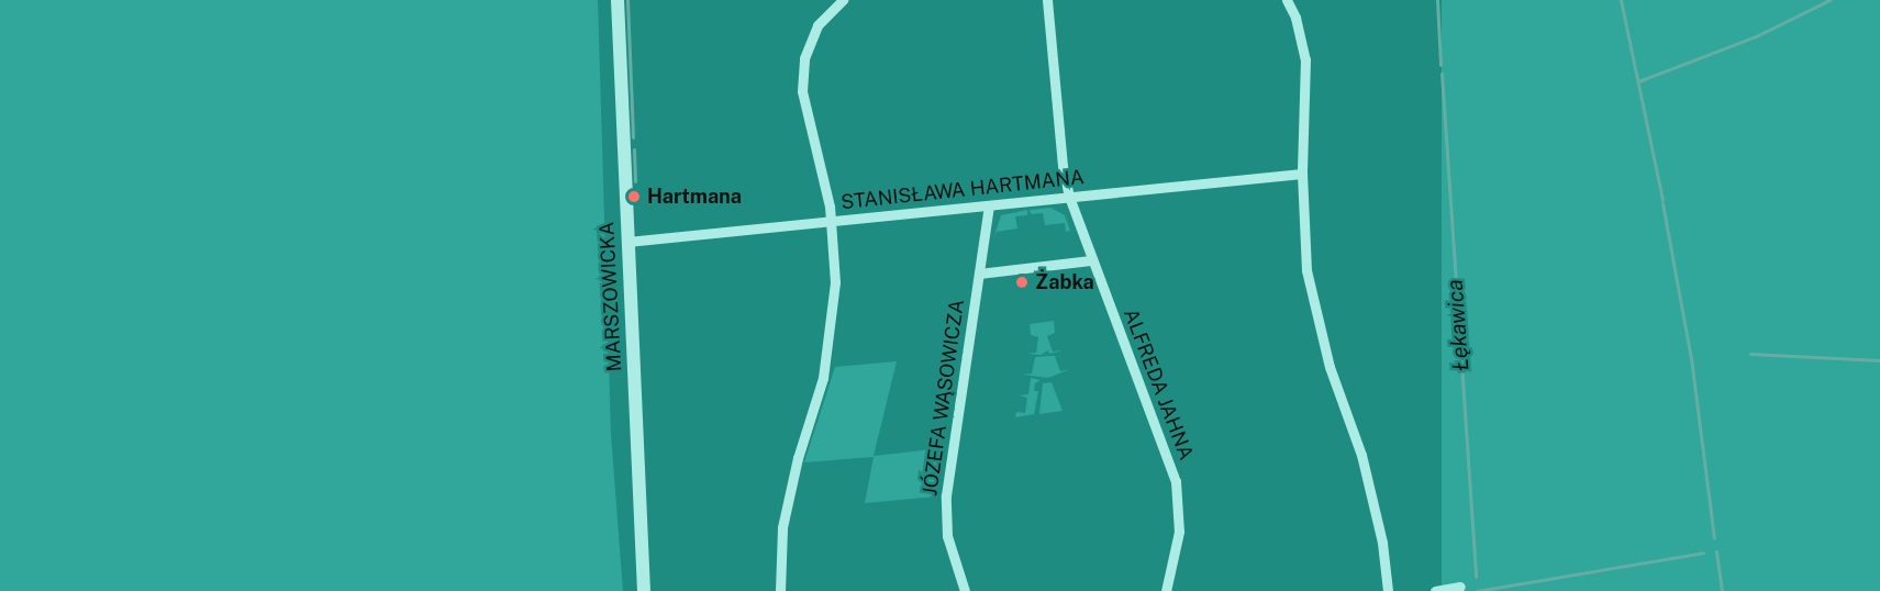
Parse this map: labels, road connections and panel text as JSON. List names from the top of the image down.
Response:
{
  "streets": {
    "street": [
      "STANISŁAWA HARTMANA",
      "MARSZOWICKA",
      "ALFREDA JAHNA",
      "JÓZEFA WĄSOWICZA"
    ]
  },
  "crossings": [
    ["STANISŁAWA HARTMANA", "MARSZOWICKA"],
    ["STANISŁAWA HARTMANA", "ALFREDA JAHNA"],
    ["STANISŁAWA HARTMANA", "JÓZEFA WĄSOWICZA"]
  ],
  "water": ["Łękawica"],
  "places": ["Hartmana", "Żabka"]
}
